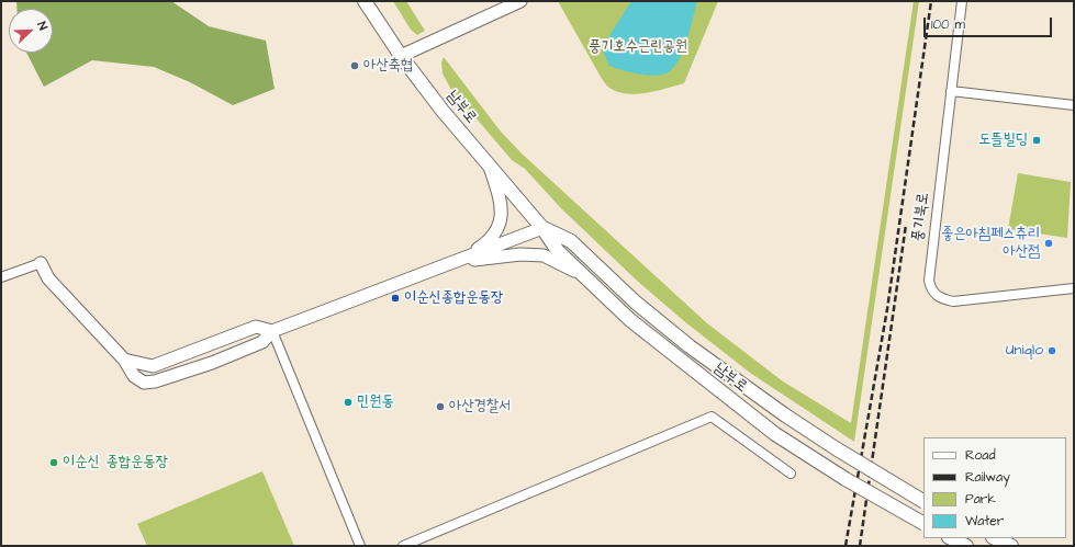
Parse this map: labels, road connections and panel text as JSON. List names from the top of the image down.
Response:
{
  "streets": {
    "main road": ["남부로"],
    "street": ["풍기북로"]
  },
  "parks": ["풍기호수근린공원"],
  "places": [
    "아산축협",
    "도뜰빌딩",
    "좋은아침페스츄리 아산점",
    "이순신종합운동장",
    "Uniqlo",
    "민원동",
    "아산경찰서",
    "이순신 종합운동장"
  ],
  "legend": [
    "Road",
    "Railway",
    "Park",
    "Water"
  ],
  "scale_bar": "100 m",
  "north": "top right"
}
